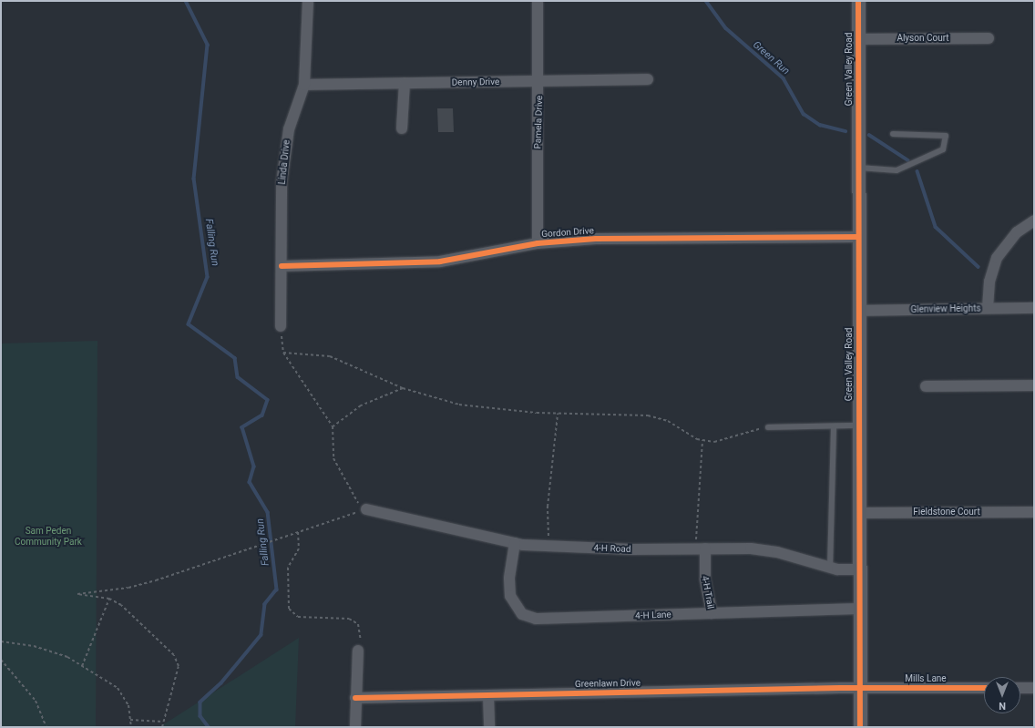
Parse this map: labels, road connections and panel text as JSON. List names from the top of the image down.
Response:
{
  "streets": {
    "street": [
      "Alyson Court",
      "Green Valley Road",
      "Denny Drive",
      "Pamela Drive",
      "Linda Drive",
      "Gordon Drive",
      "Glenview Heights",
      "Fieldstone Court",
      "4-H Road",
      "4-H Trail",
      "4-H Lane",
      "Mills Lane",
      "Greenlawn Drive"
    ]
  },
  "crossings": [
    ["Alyson Court", "Green Valley Road"],
    ["Green Valley Road", "Gordon Drive"],
    ["Green Valley Road", "Glenview Heights"],
    ["Green Valley Road", "Fieldstone Court"],
    ["Green Valley Road", "4-H Road"],
    ["Green Valley Road", "4-H Lane"],
    ["Green Valley Road", "Mills Lane"],
    ["Green Valley Road", "Greenlawn Drive"],
    ["Denny Drive", "Pamela Drive"],
    ["Denny Drive", "Linda Drive"],
    ["Pamela Drive", "Gordon Drive"],
    ["Linda Drive", "Gordon Drive"],
    ["4-H Road", "4-H Trail"],
    ["4-H Road", "4-H Lane"],
    ["4-H Trail", "4-H Lane"],
    ["Mills Lane", "Greenlawn Drive"]
  ],
  "water": ["Green Run", "Falling Run"],
  "parks": ["Sam Peden Community Park"],
  "north": "bottom"
}
